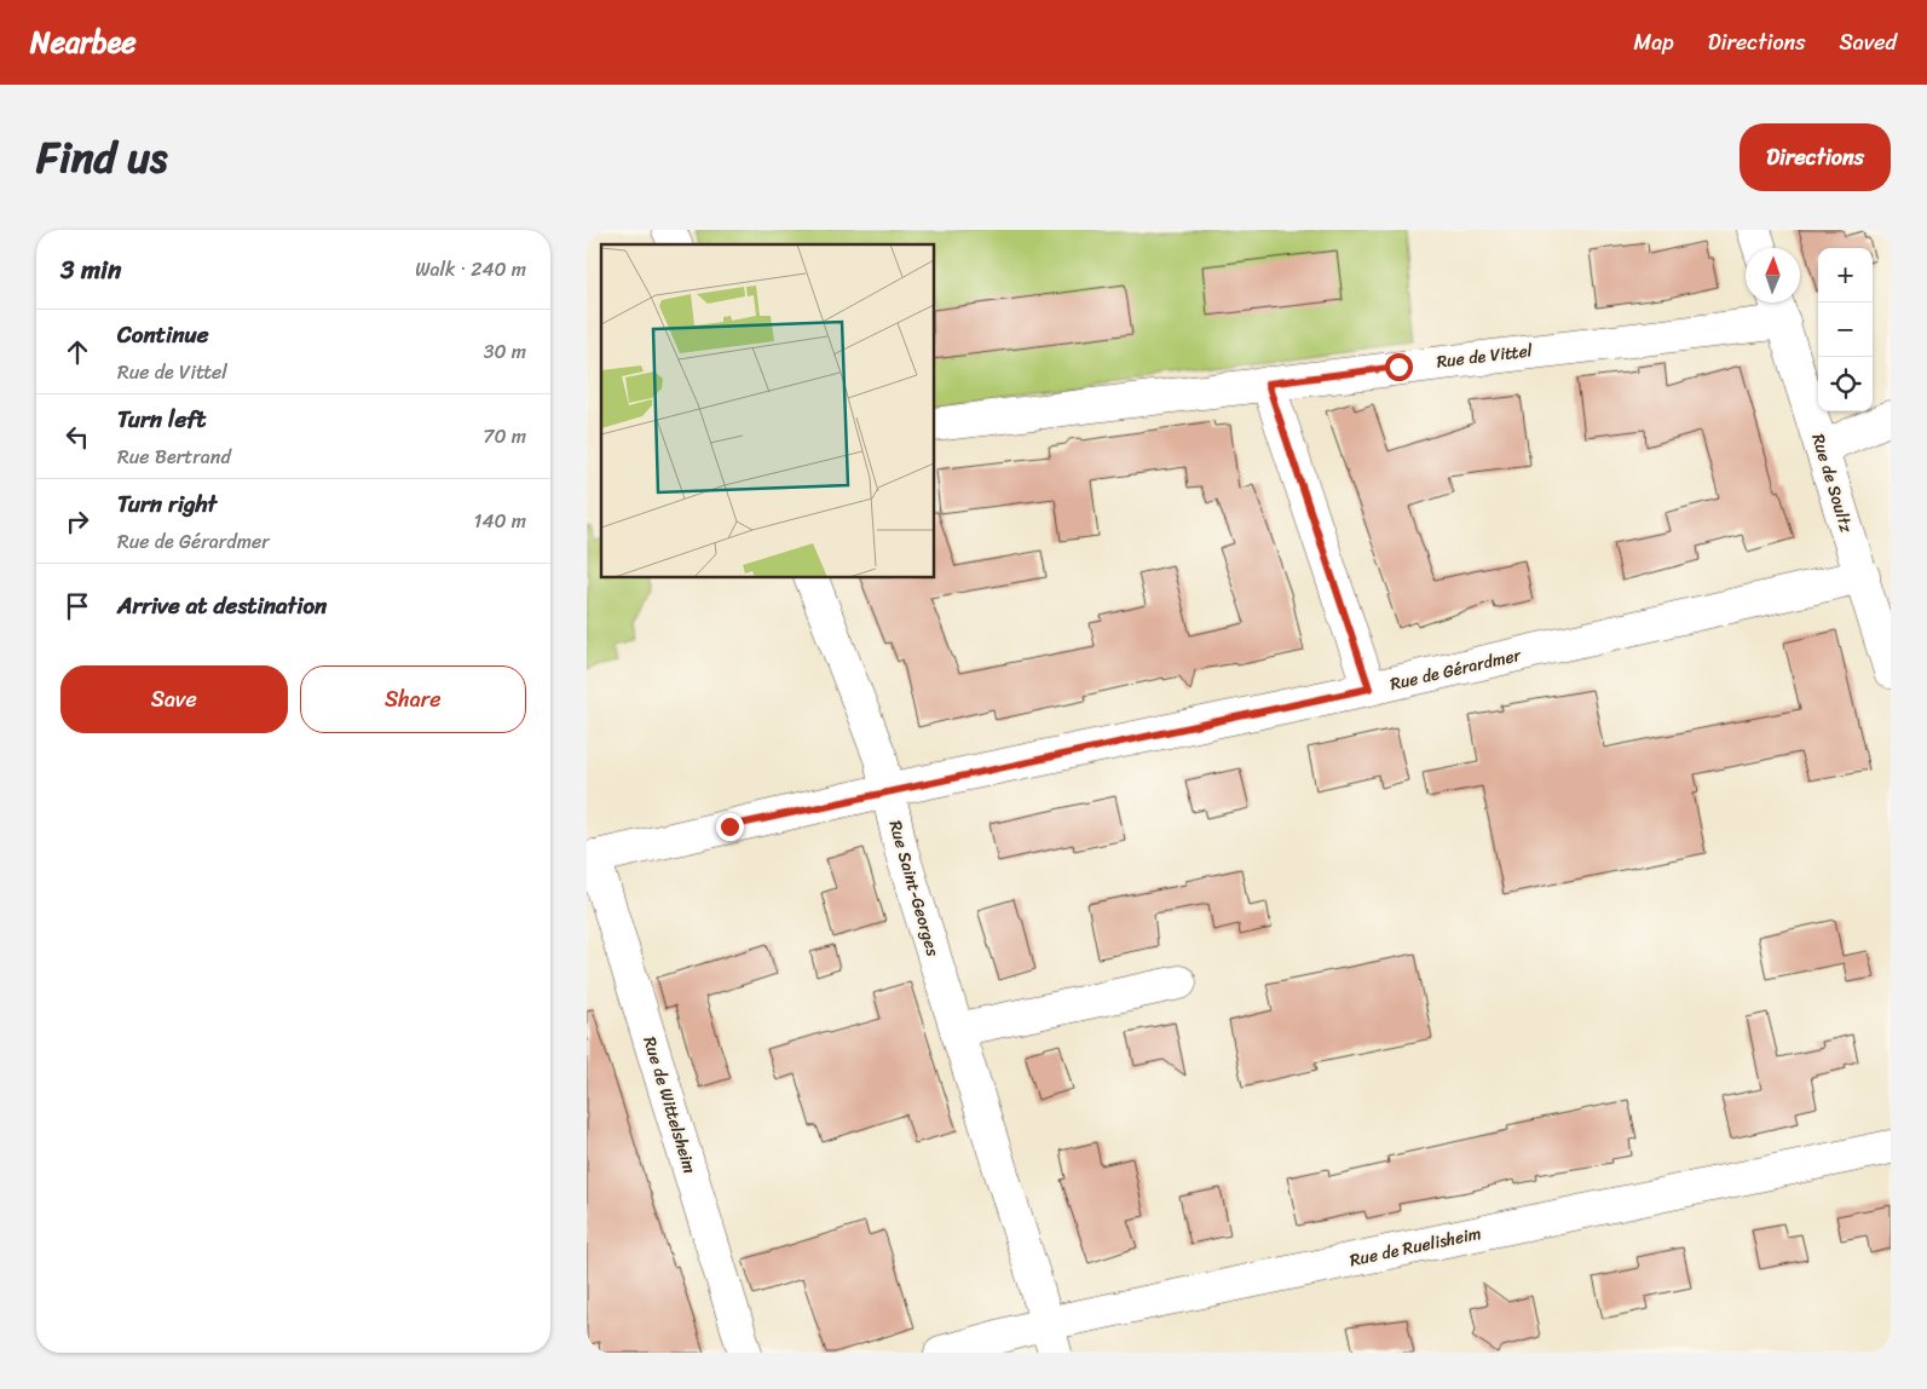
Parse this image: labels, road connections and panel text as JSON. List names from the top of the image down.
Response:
{
  "streets": {
    "street": [
      "Rue de Vittel",
      "Rue de Soultz",
      "Rue de Gérardmer",
      "Rue Saint-Georges",
      "Rue de Wittelsheim",
      "Rue de Ruelisheim"
    ]
  },
  "crossings": [
    ["Rue de Vittel", "Rue de Soultz"],
    ["Rue de Soultz", "Rue de Gérardmer"],
    ["Rue de Gérardmer", "Rue Saint-Georges"],
    ["Rue de Gérardmer", "Rue de Wittelsheim"],
    ["Rue Saint-Georges", "Rue de Ruelisheim"]
  ],
  "north": "top",
  "page": {
    "header": "Nearbee",
    "nav": ["Map", "Directions", "Saved"],
    "title": "Find us",
    "buttons": [
      "Directions",
      ["Save", "Share"]
    ],
    "heading": ["3 min", "Walk · 240 m"],
    "map_buttons": ["+", "−"],
    "list": [
      ["Continue", "Rue de Vittel", "30 m"],
      ["Turn left", "Rue Bertrand", "70 m"],
      ["Turn right", "Rue de Gérardmer", "140 m"],
      "Arrive at destination"
    ]
  }
}
